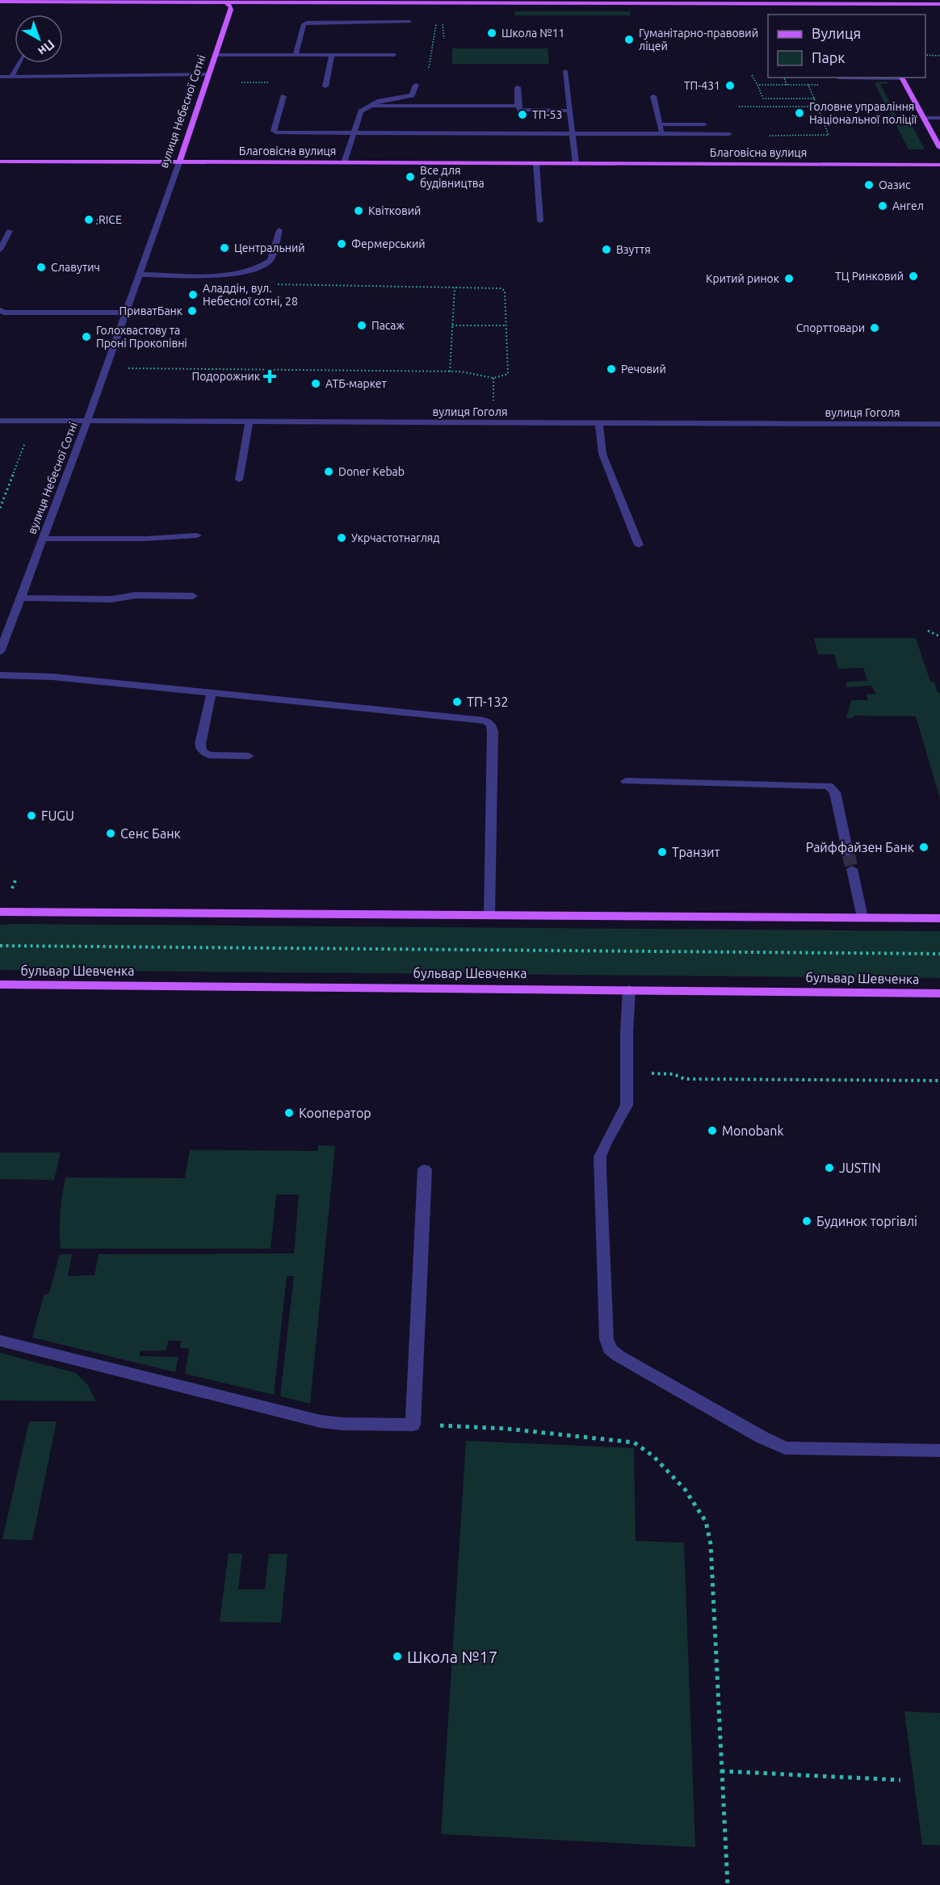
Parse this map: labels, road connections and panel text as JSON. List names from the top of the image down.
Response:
{
  "streets": {
    "main road": ["вулиця Небесної Сотні", "Благовісна вулиця", "бульвар Шевченка"],
    "street": ["вулиця Гоголя"]
  },
  "crossings": [
    ["вулиця Небесної Сотні", "Благовісна вулиця"],
    ["вулиця Небесної Сотні", "вулиця Гоголя"]
  ],
  "places": {
    "other": [
      "Школа №11",
      "Гуманітарно-правовий ліцей",
      "ТП-431",
      "Головне управління Національної поліції",
      "ТП-53",
      "Все для будівництва",
      "Оазис",
      "Ангел",
      "Квітковий",
      "RICE",
      "Фермерський",
      "Центральний",
      "Взуття",
      "Славутич",
      "ТЦ Ринковий",
      "Критий ринок",
      "Аладдін, вул. Небесної сотні, 28",
      "ПриватБанк",
      "Пасаж",
      "Спорттовари",
      "Голохвастову та Проні Прокопівні",
      "Речовий",
      "АТБ-маркет",
      "Doner Kebab",
      "Укрчастотнагляд",
      "ТП-132",
      "FUGU",
      "Сенс Банк",
      "Райффайзен Банк",
      "Транзит",
      "Кооператор",
      "Monobank",
      "JUSTIN",
      "Будинок торгівлі",
      "Школа №17"
    ],
    "health": ["Подорожник"]
  },
  "legend": ["Вулиця", "Парк"],
  "north": "bottom right"
}
